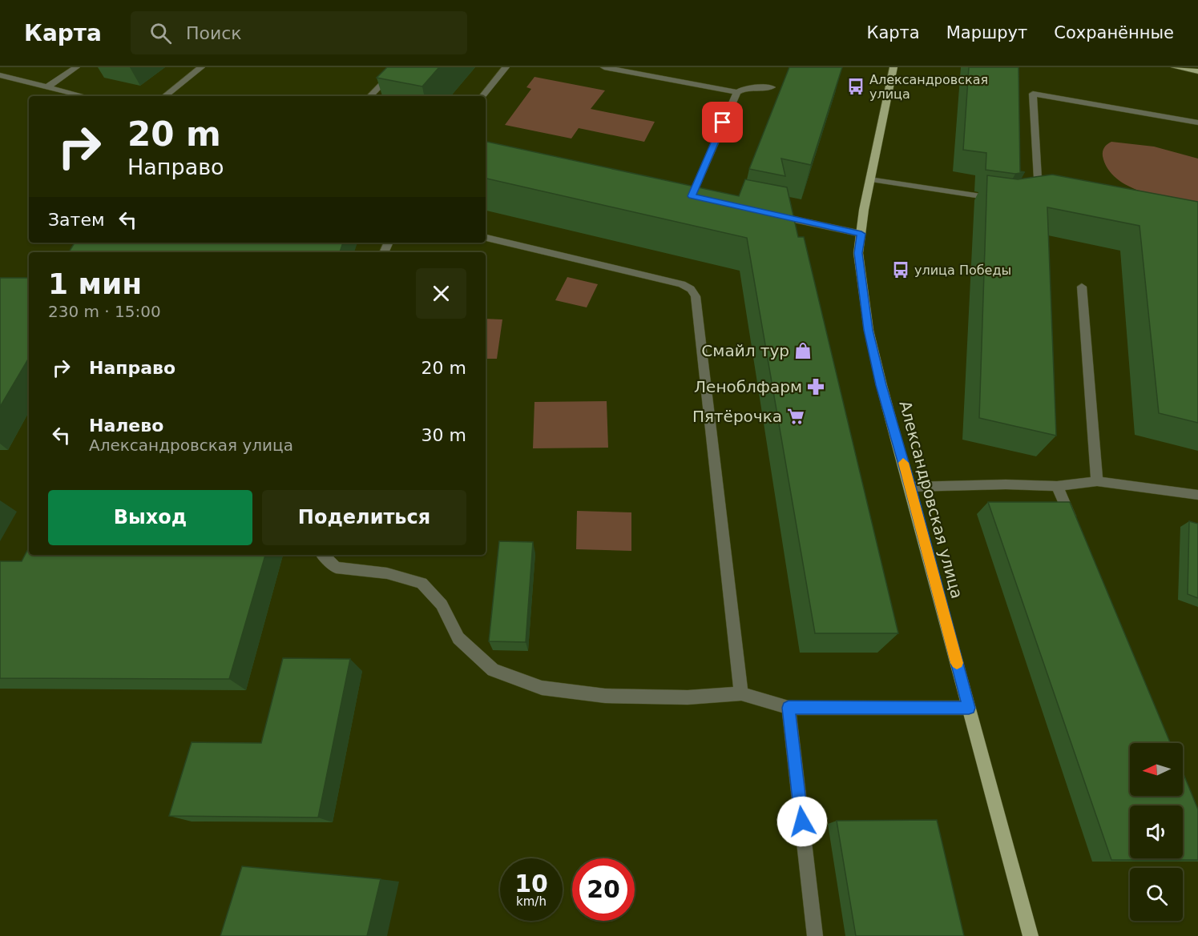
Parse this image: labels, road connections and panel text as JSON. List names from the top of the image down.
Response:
{
  "streets": {
    "main road": ["Александровская улица"]
  },
  "places": {
    "bus stop": ["Александровская улица", "улица Победы"],
    "shop": ["Смайл тур"],
    "pharmacy": ["Леноблфарм"],
    "supermarket": ["Пятёрочка"]
  },
  "north": "left",
  "page": {
    "header": "Карта",
    "search": "Поиск",
    "nav": ["Карта", "Маршрут", "Сохранённые"],
    "turn": ["20 m", "Направо"],
    "then": "Затем",
    "heading": ["1 мин", "230 m · 15:00"],
    "list": [
      {
        "name": "Направо",
        "value": "20 m"
      },
      {
        "name": "Налево",
        "note": "Александровская улица",
        "value": "30 m"
      }
    ],
    "buttons": ["Выход", "Поделиться"],
    "speed": "10 km/h",
    "limit": "20"
  }
}
